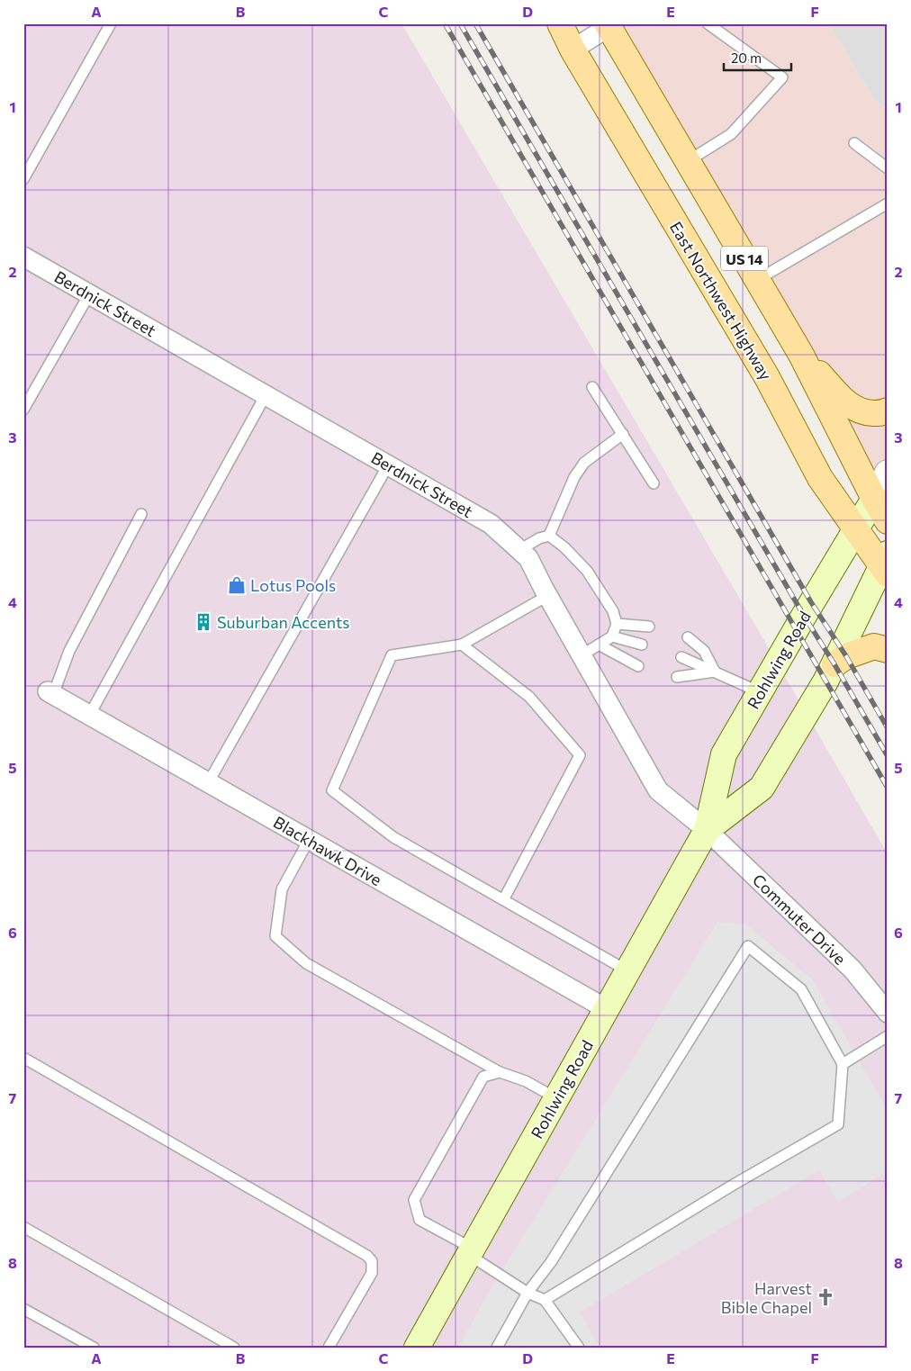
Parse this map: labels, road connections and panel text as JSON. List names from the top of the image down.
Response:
{
  "streets": {
    "main road": ["US 14", "East Northwest Highway", "Rohlwing Road"],
    "street": ["Berdnick Street", "Blackhawk Drive", "Commuter Drive"]
  },
  "crossings": [
    ["US 14", "Rohlwing Road"],
    ["East Northwest Highway", "Rohlwing Road"],
    ["Berdnick Street", "Rohlwing Road"],
    ["Berdnick Street", "Commuter Drive"],
    ["Rohlwing Road", "Blackhawk Drive"],
    ["Rohlwing Road", "Commuter Drive"]
  ],
  "places": {
    "shop": ["Lotus Pools"],
    "building": ["Suburban Accents"],
    "church": ["Harvest Bible Chapel"]
  },
  "scale_bar": "20 m",
  "grid": {
    "columns": [
      "A",
      "B",
      "C",
      "D",
      "E",
      "F"
    ],
    "rows": [
      "1",
      "2",
      "3",
      "4",
      "5",
      "6",
      "7",
      "8"
    ]
  }
}
